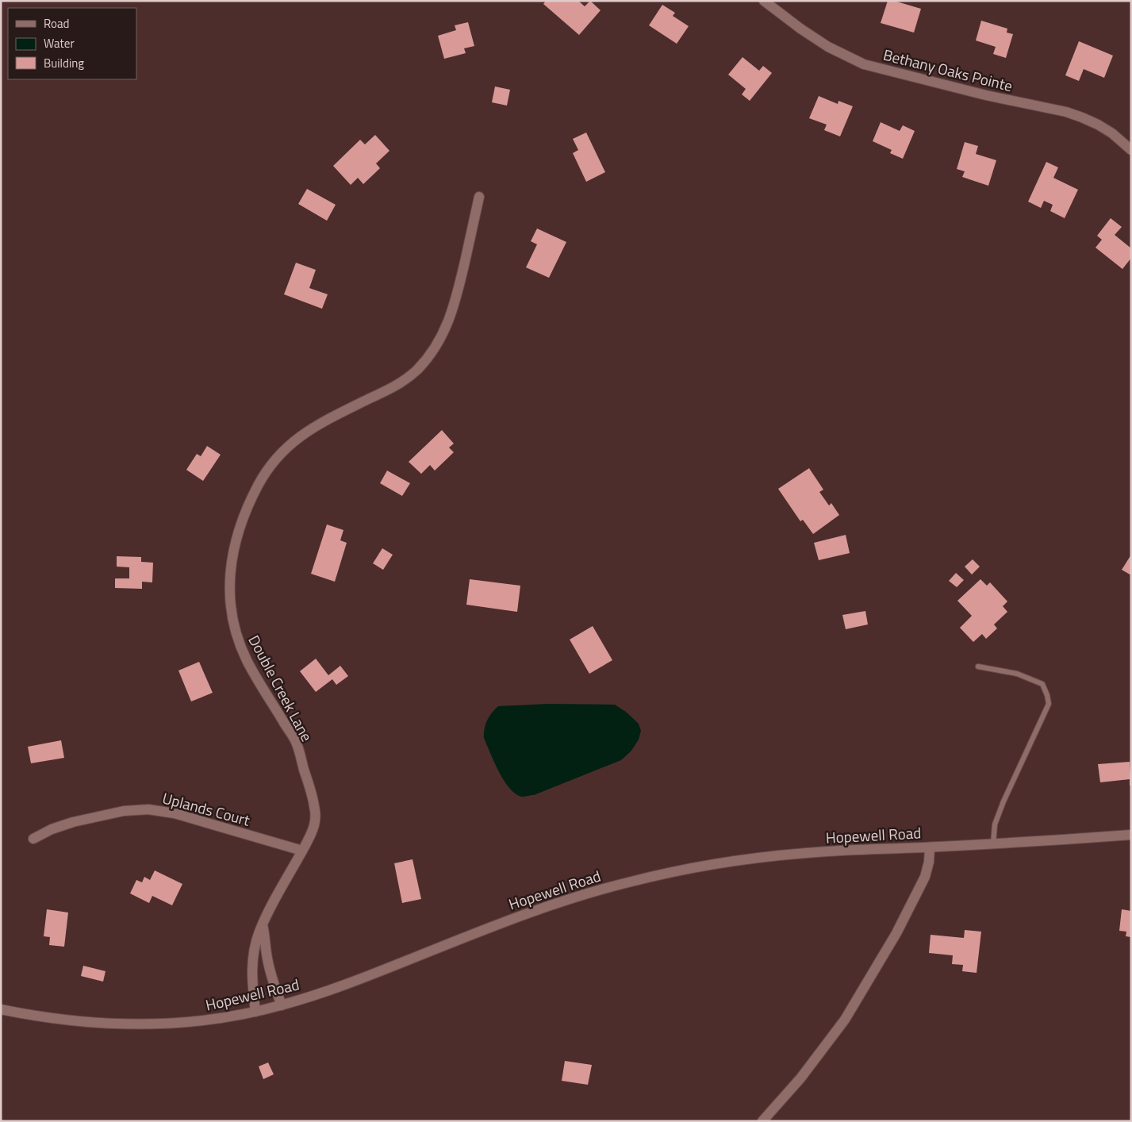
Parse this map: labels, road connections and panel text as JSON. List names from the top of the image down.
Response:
{
  "streets": {
    "street": [
      "Bethany Oaks Pointe",
      "Double Creek Lane",
      "Uplands Court",
      "Hopewell Road"
    ]
  },
  "crossings": [
    ["Double Creek Lane", "Uplands Court"],
    ["Double Creek Lane", "Hopewell Road"]
  ],
  "legend": ["Road", "Water", "Building"]
}
